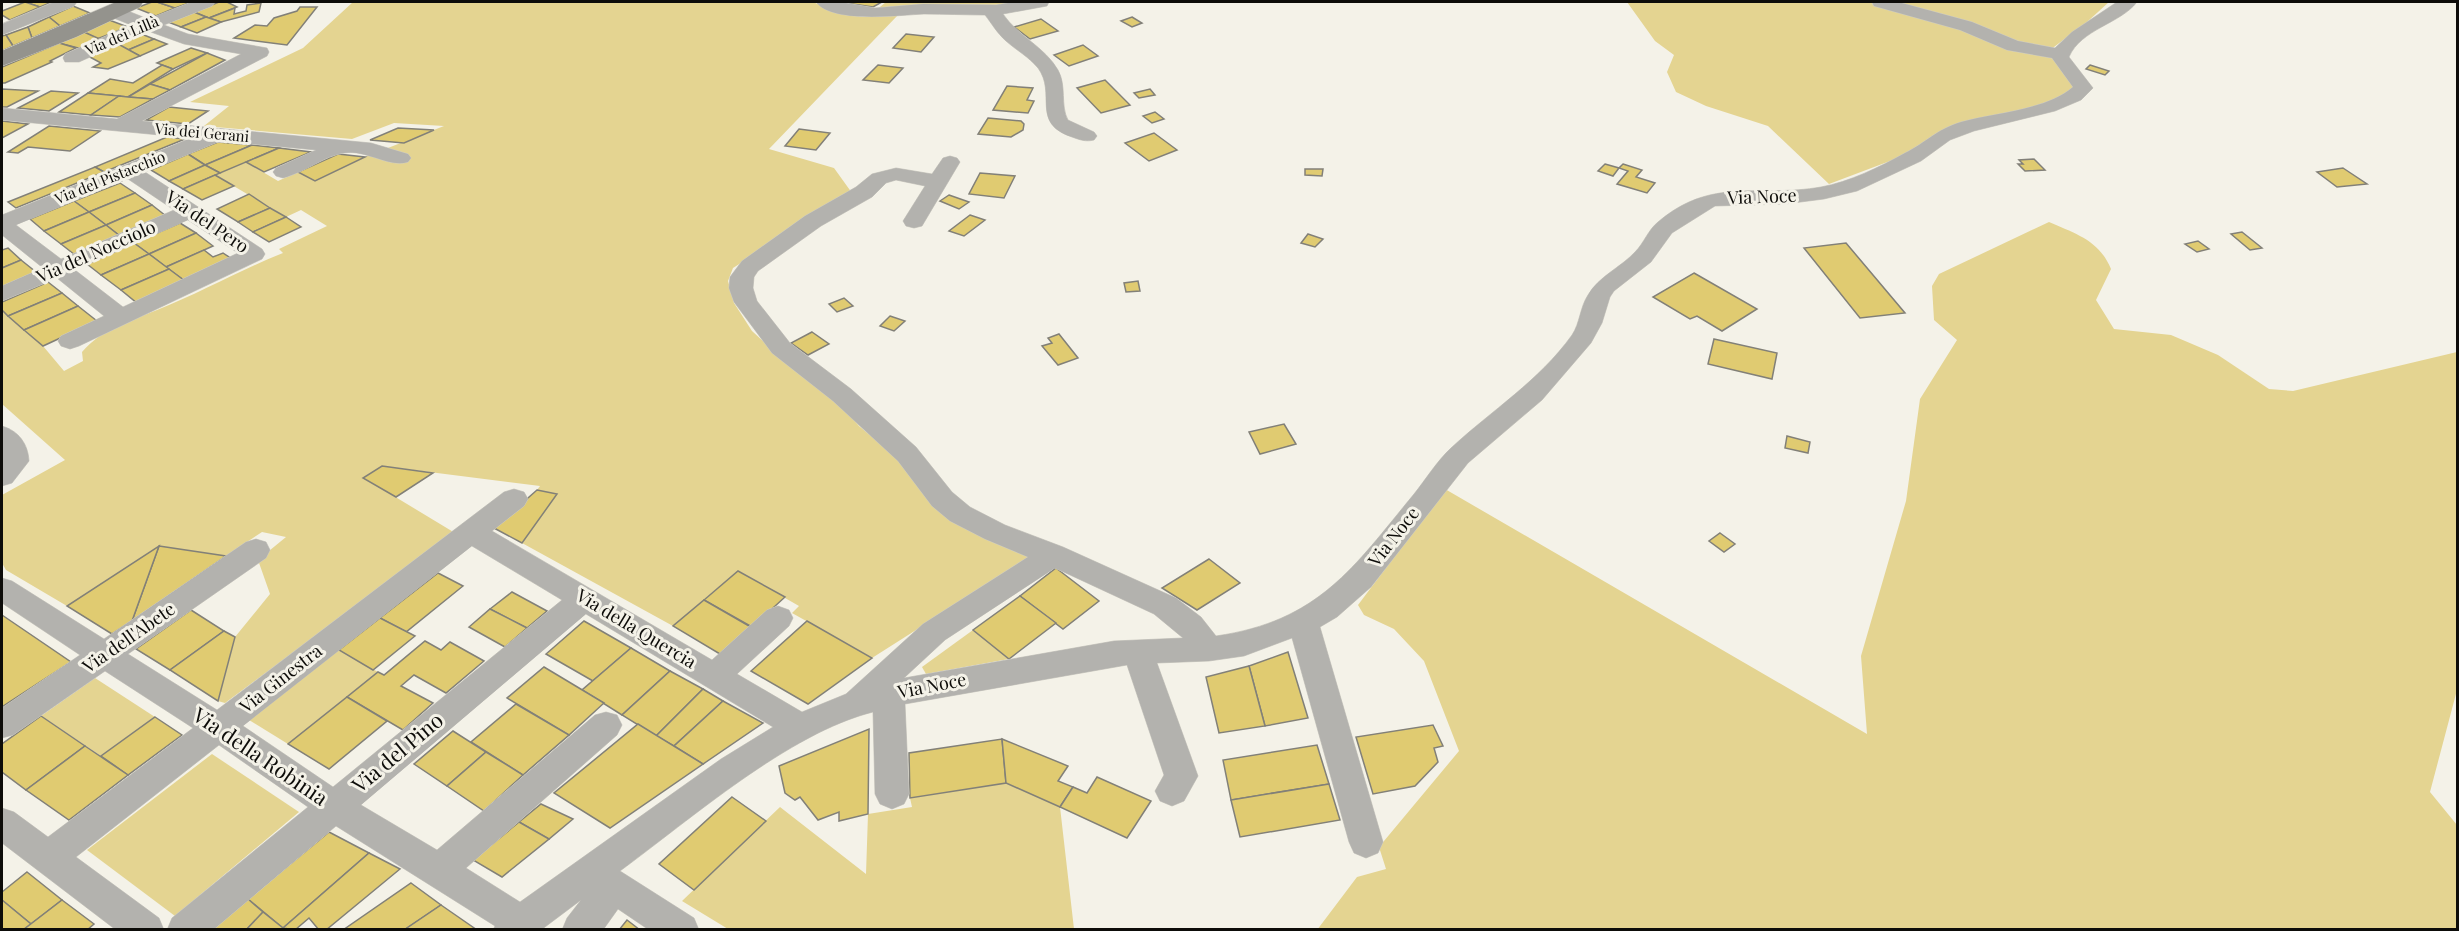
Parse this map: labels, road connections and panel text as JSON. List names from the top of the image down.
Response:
{
  "streets": {
    "street": [
      "Via dei Lillà",
      "Via dei Gerani",
      "Via del Pistacchio",
      "Via Noce",
      "Via del Pero",
      "Via del Nocciolo",
      "Via della Quercia",
      "Via dell'Abete",
      "Via Ginestra",
      "Via del Pino",
      "Via della Robinia"
    ]
  },
  "crossings": [
    ["Via dei Gerani", "Via del Pistacchio"],
    ["Via del Pistacchio", "Via del Pero"],
    ["Via Noce", "Via della Quercia"],
    ["Via Noce", "Via della Robinia"],
    ["Via del Pero", "Via del Nocciolo"],
    ["Via della Quercia", "Via Ginestra"],
    ["Via della Quercia", "Via del Pino"],
    ["Via dell'Abete", "Via della Robinia"],
    ["Via Ginestra", "Via della Robinia"],
    ["Via del Pino", "Via della Robinia"]
  ]
}
